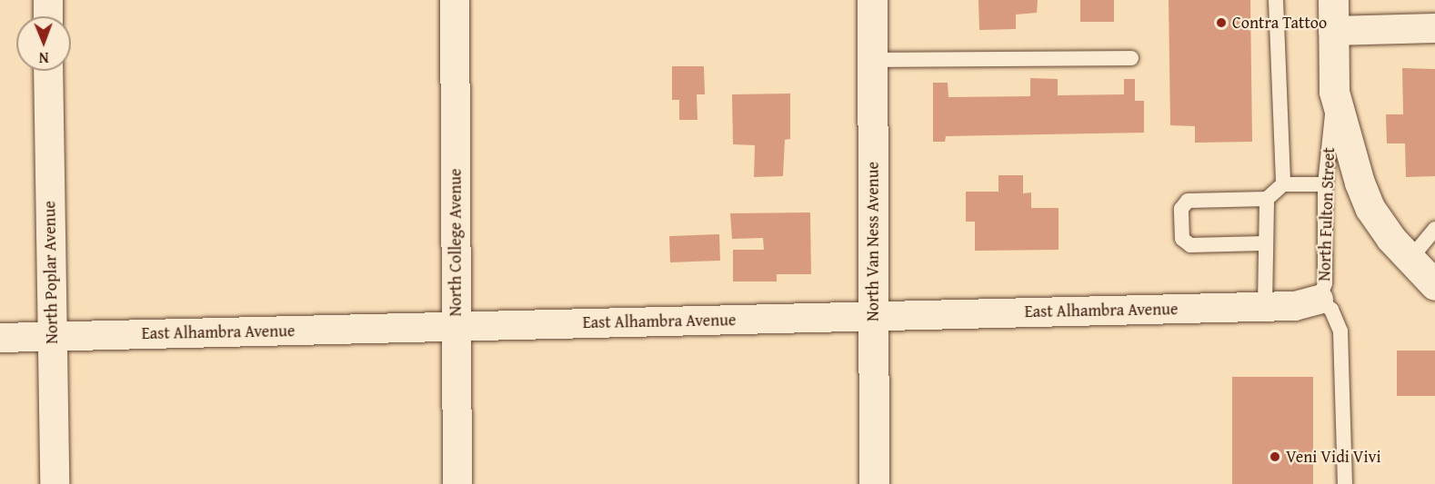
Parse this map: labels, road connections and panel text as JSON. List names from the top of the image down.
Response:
{
  "streets": {
    "main road": ["North Fulton Street", "North Van Ness Avenue"],
    "street": ["North College Avenue", "North Poplar Avenue", "East Alhambra Avenue"]
  },
  "crossings": [
    ["North Fulton Street", "East Alhambra Avenue"],
    ["North Van Ness Avenue", "East Alhambra Avenue"],
    ["North College Avenue", "East Alhambra Avenue"],
    ["North Poplar Avenue", "East Alhambra Avenue"]
  ],
  "places": ["Contra Tattoo", "Veni Vidi Vivi"],
  "north": "bottom"
}
